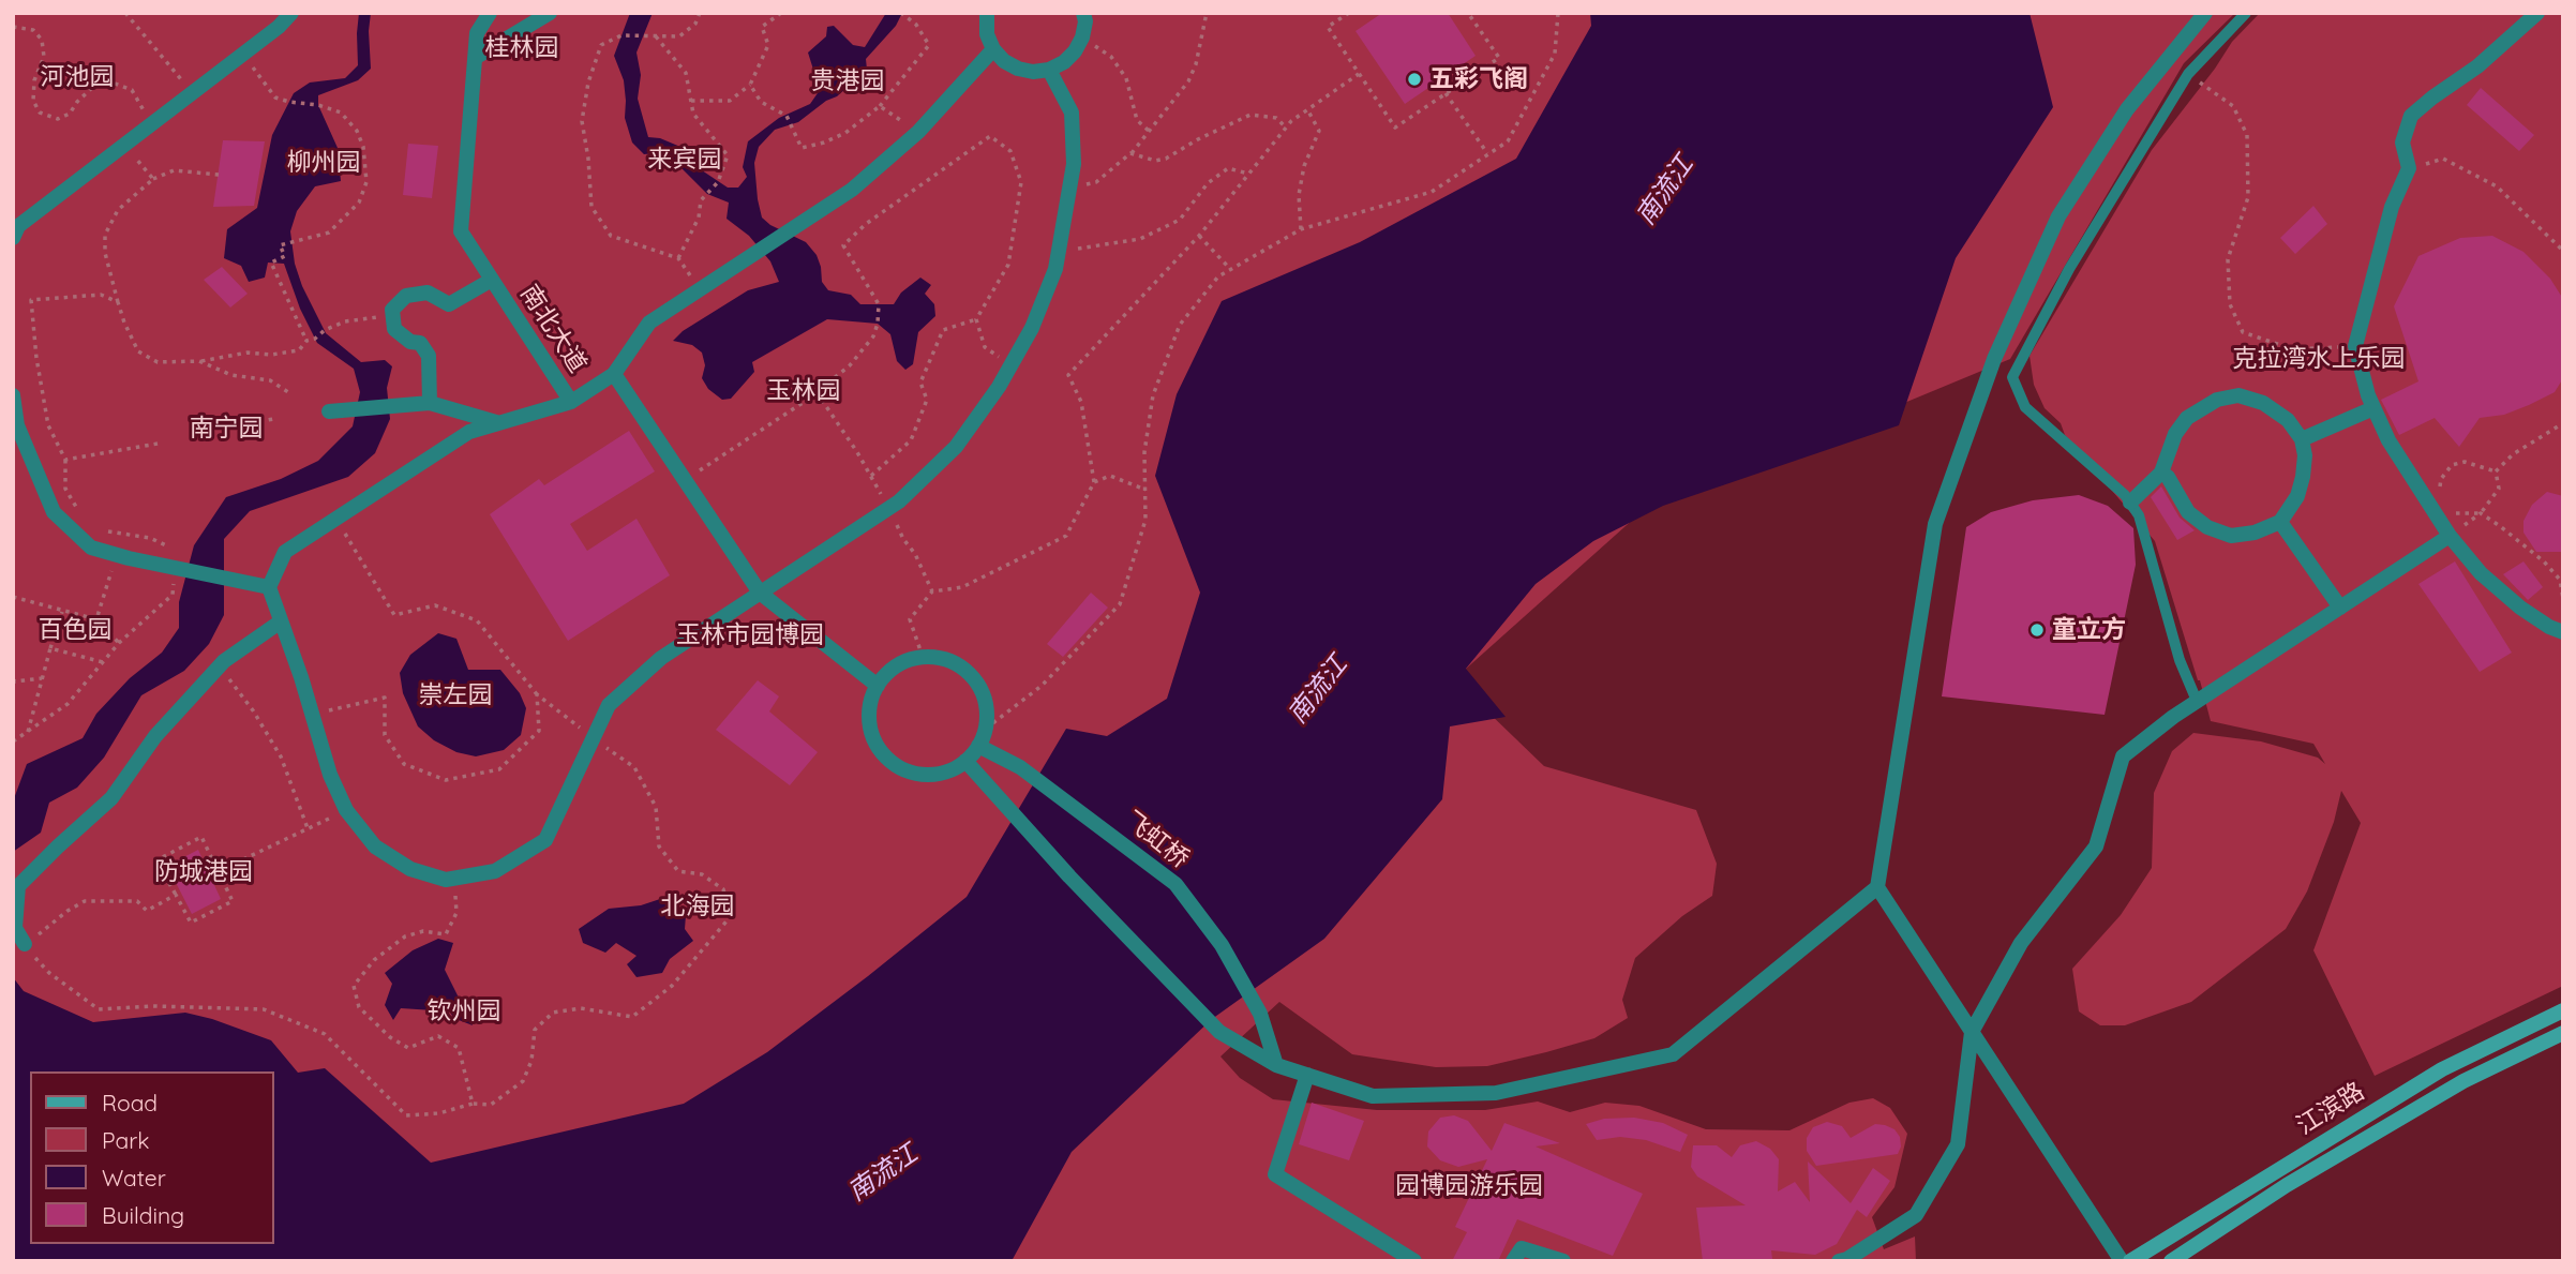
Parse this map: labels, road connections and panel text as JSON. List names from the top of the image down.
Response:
{
  "streets": {
    "main road": ["江滨路"],
    "street": ["南北大道", "飞虹桥"]
  },
  "crossings": [
    ["南北大道", "飞虹桥"]
  ],
  "water": ["南流江"],
  "parks": [
    "桂林园",
    "河池园",
    "贵港园",
    "来宾园",
    "柳州园",
    "克拉湾水上乐园",
    "玉林园",
    "南宁园",
    "百色园",
    "玉林市园博园",
    "崇左园",
    "防城港园",
    "北海园",
    "钦州园",
    "园博园游乐园"
  ],
  "places": ["五彩飞阁", "童立方"],
  "legend": [
    "Road",
    "Park",
    "Water",
    "Building"
  ]
}
